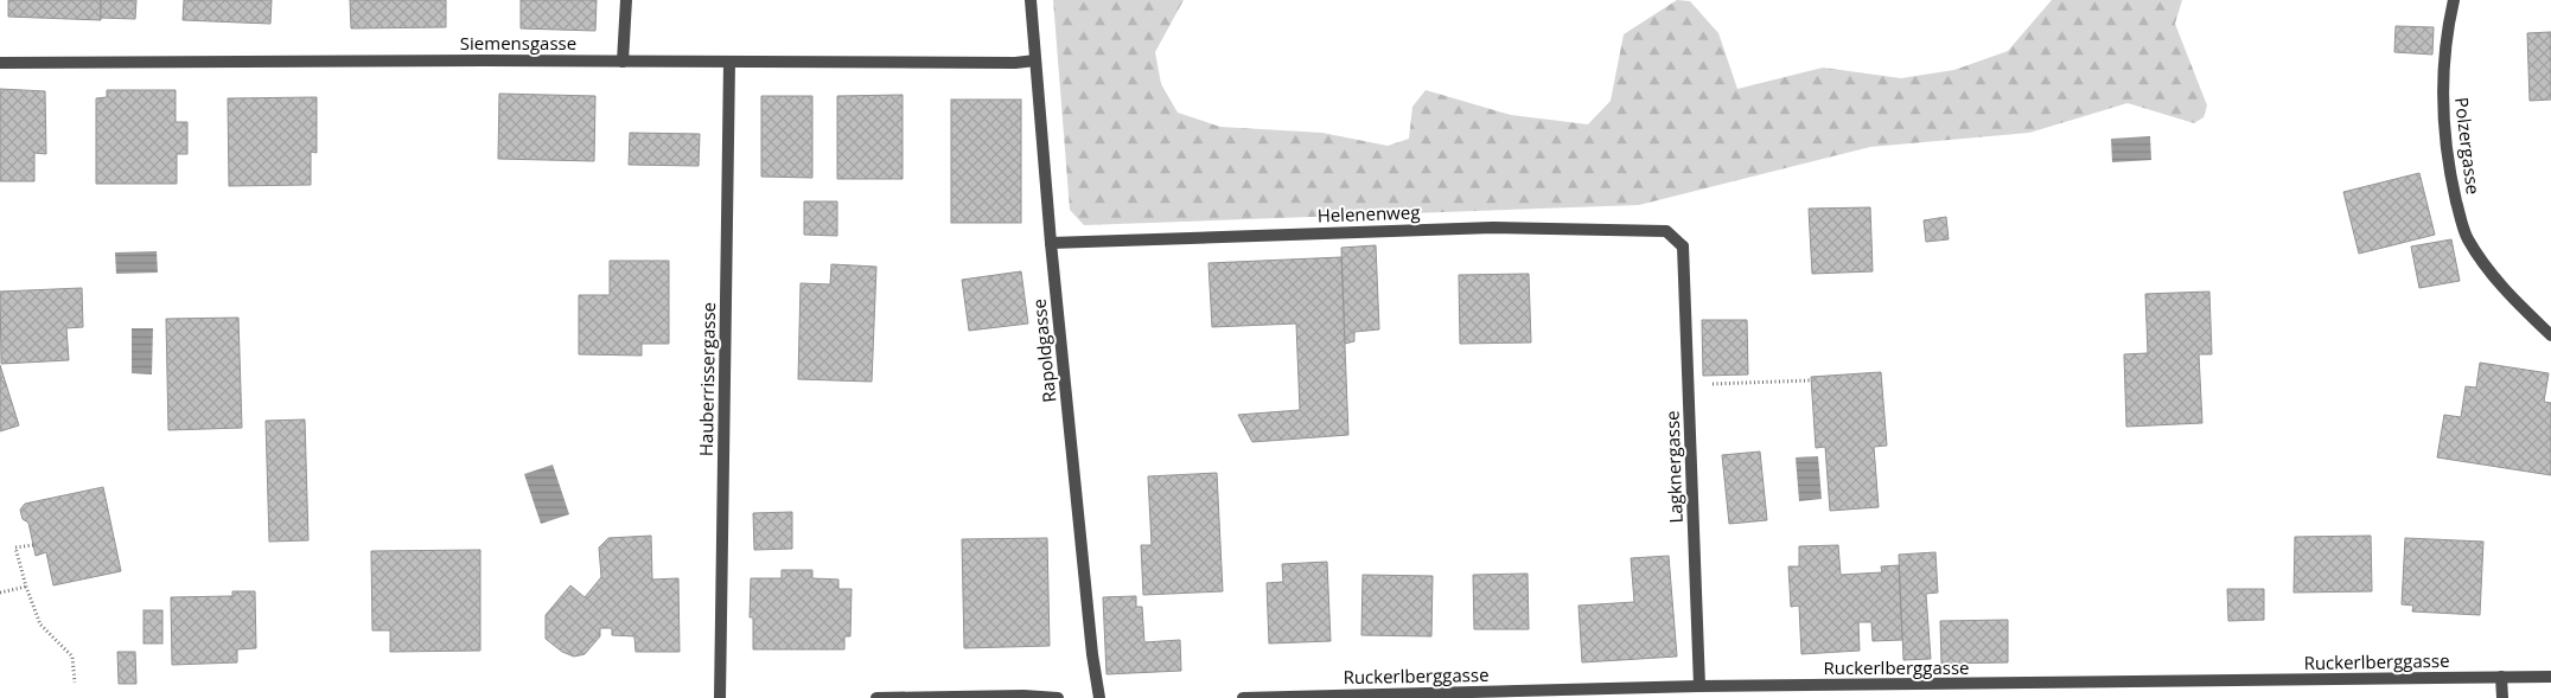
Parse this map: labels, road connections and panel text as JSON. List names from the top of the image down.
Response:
{
  "streets": {
    "street": [
      "Siemensgasse",
      "Polzergasse",
      "Helenenweg",
      "Rapoldgasse",
      "Hauberrissergasse",
      "Lagknergasse",
      "Ruckerlberggasse"
    ]
  },
  "crossings": [
    ["Siemensgasse", "Rapoldgasse"],
    ["Siemensgasse", "Hauberrissergasse"],
    ["Helenenweg", "Rapoldgasse"],
    ["Helenenweg", "Lagknergasse"],
    ["Lagknergasse", "Ruckerlberggasse"]
  ]
}
